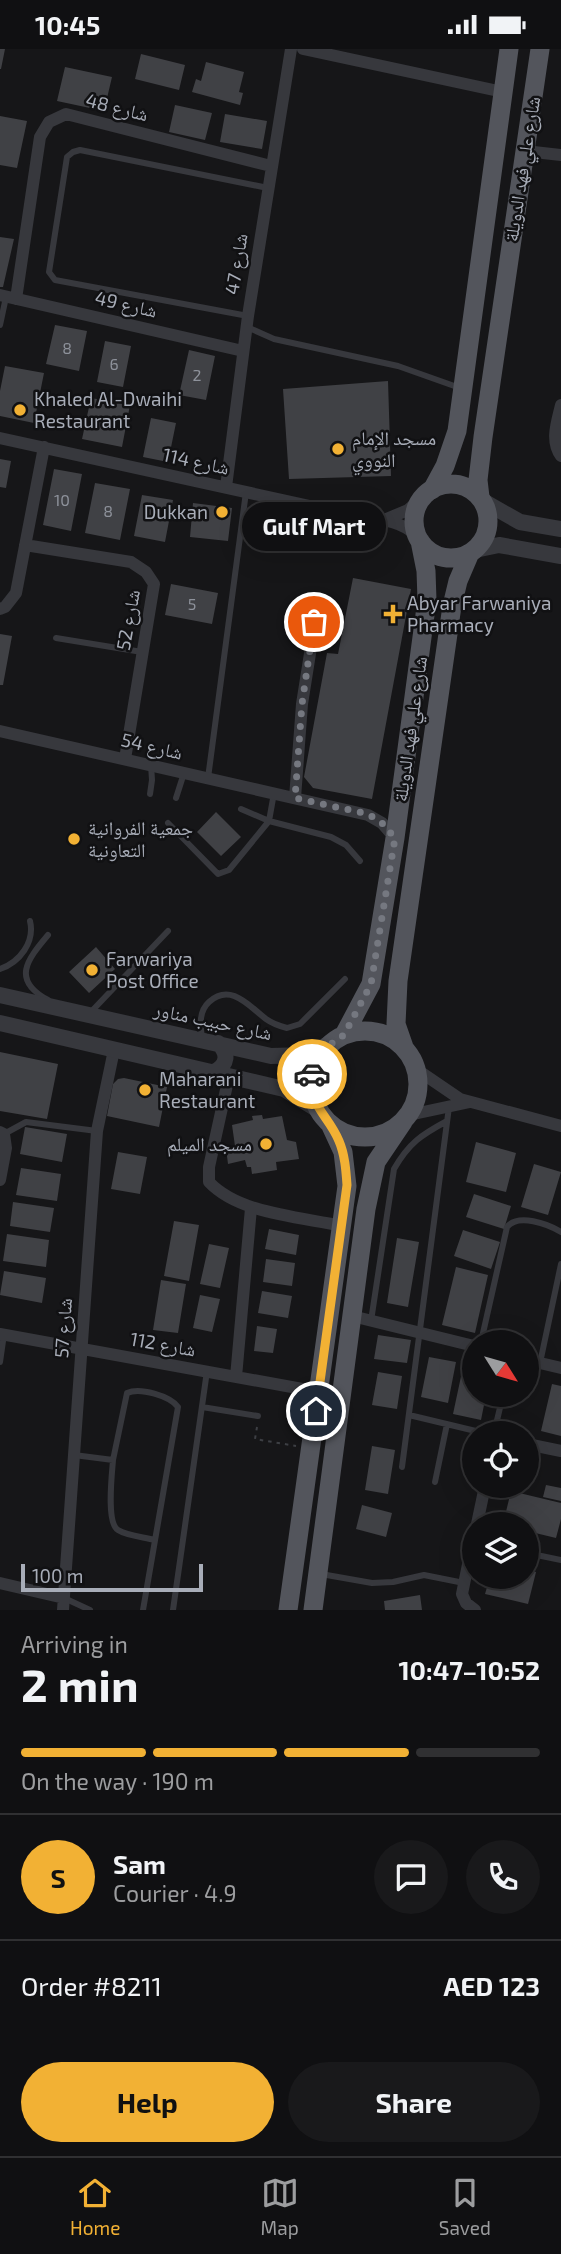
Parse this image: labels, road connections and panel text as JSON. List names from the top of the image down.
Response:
{
  "streets": {
    "main road": ["شارع علي فهد الدويلة"],
    "street": [
      "شارع 48",
      "شارع 47",
      "شارع 49",
      "شارع 114",
      "شارع 52",
      "شارع 54",
      "شارع حبيب مناور",
      "شارع 57",
      "شارع 112"
    ]
  },
  "crossings": [
    ["شارع 48", "شارع 47"],
    ["شارع 48", "شارع 49"],
    ["شارع علي فهد الدويلة", "شارع 114"],
    ["شارع علي فهد الدويلة", "شارع 54"],
    ["شارع علي فهد الدويلة", "شارع حبيب مناور"],
    ["شارع 47", "شارع 49"],
    ["شارع 47", "شارع 114"],
    ["شارع 52", "شارع 54"],
    ["شارع 57", "شارع 112"]
  ],
  "places": {
    "other": [
      "Khaled Al-Dwaihi Restaurant",
      "مسجد الإمام النووي",
      "Dukkan",
      "Gulf Mart",
      "جمعية الفروانية التعاونية",
      "Farwariya Post Office",
      "Maharani Restaurant",
      "مسجد الميلم"
    ],
    "health": ["Abyar Farwaniya Pharmacy"]
  },
  "house_numbers": [
    "8",
    "6",
    "2",
    "10",
    "8",
    "5"
  ],
  "scale_bar": "100 m",
  "north": "bottom right",
  "page": {
    "status": "10:45",
    "bubble": "Gulf Mart",
    "scale": "100 m",
    "heading": ["2 min", "Arriving in", "10:47–10:52"],
    "panel": [
      "Sam",
      "Courier · 4.9",
      "Order #8211",
      "AED 123"
    ],
    "bar": "On the way · 190 m",
    "round": "S",
    "buttons": ["Help", "Share"],
    "tabs": ["Home", "Map", "Saved"]
  }
}
